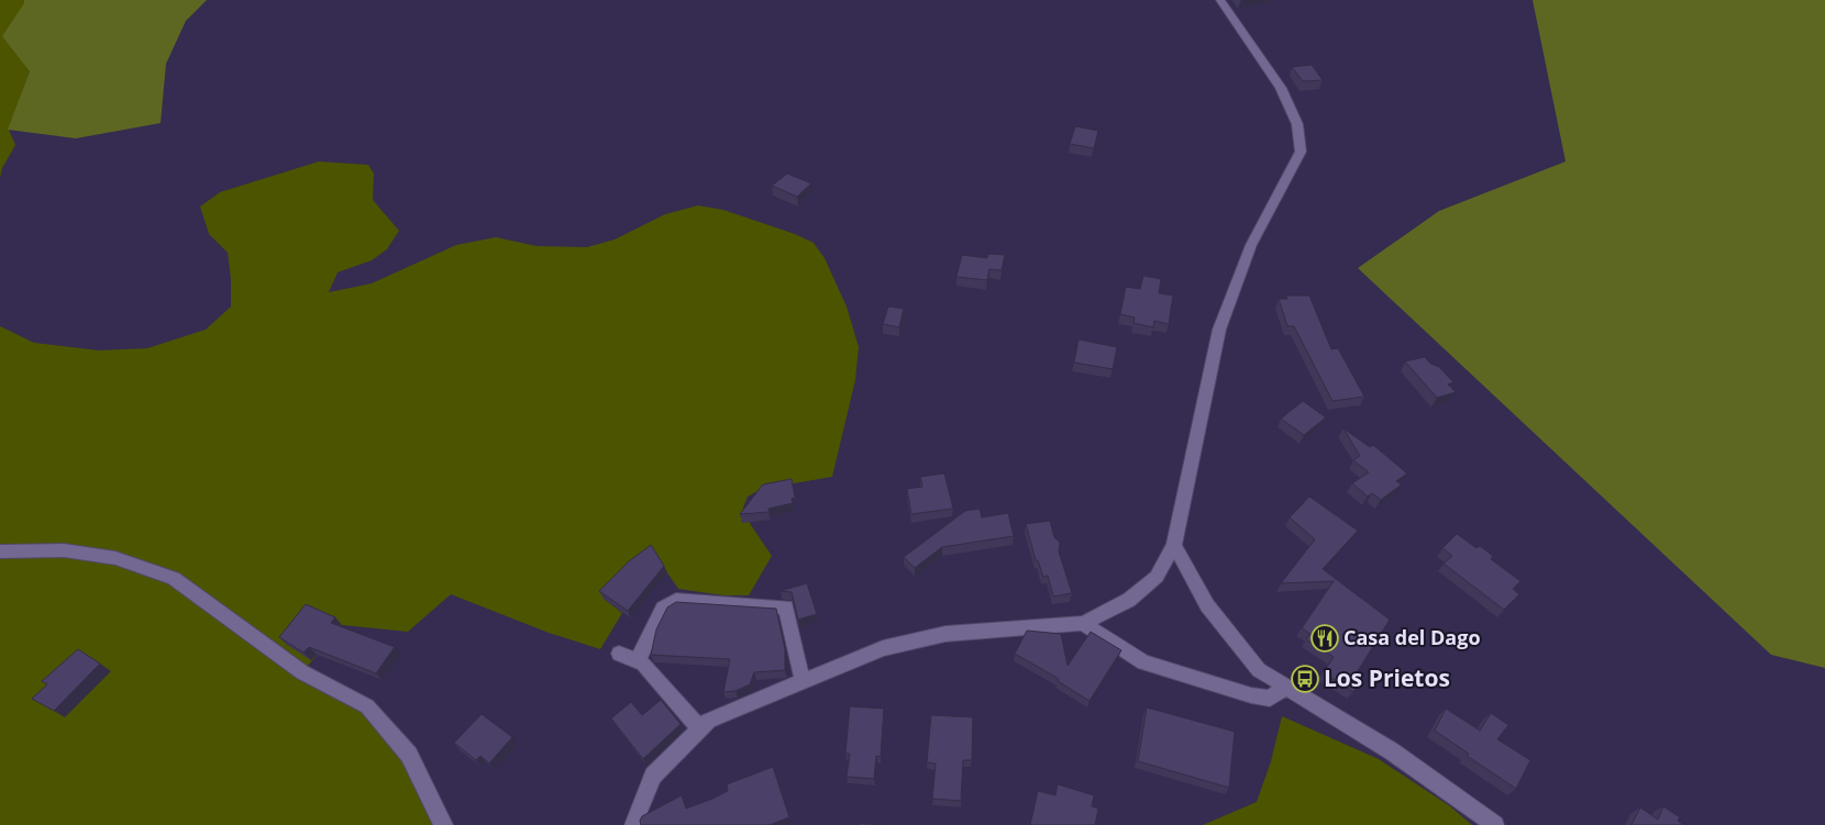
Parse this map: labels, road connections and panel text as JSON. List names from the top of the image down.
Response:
{
  "places": {
    "restaurant": ["Casa del Dago"],
    "bus stop": ["Los Prietos"]
  }
}
